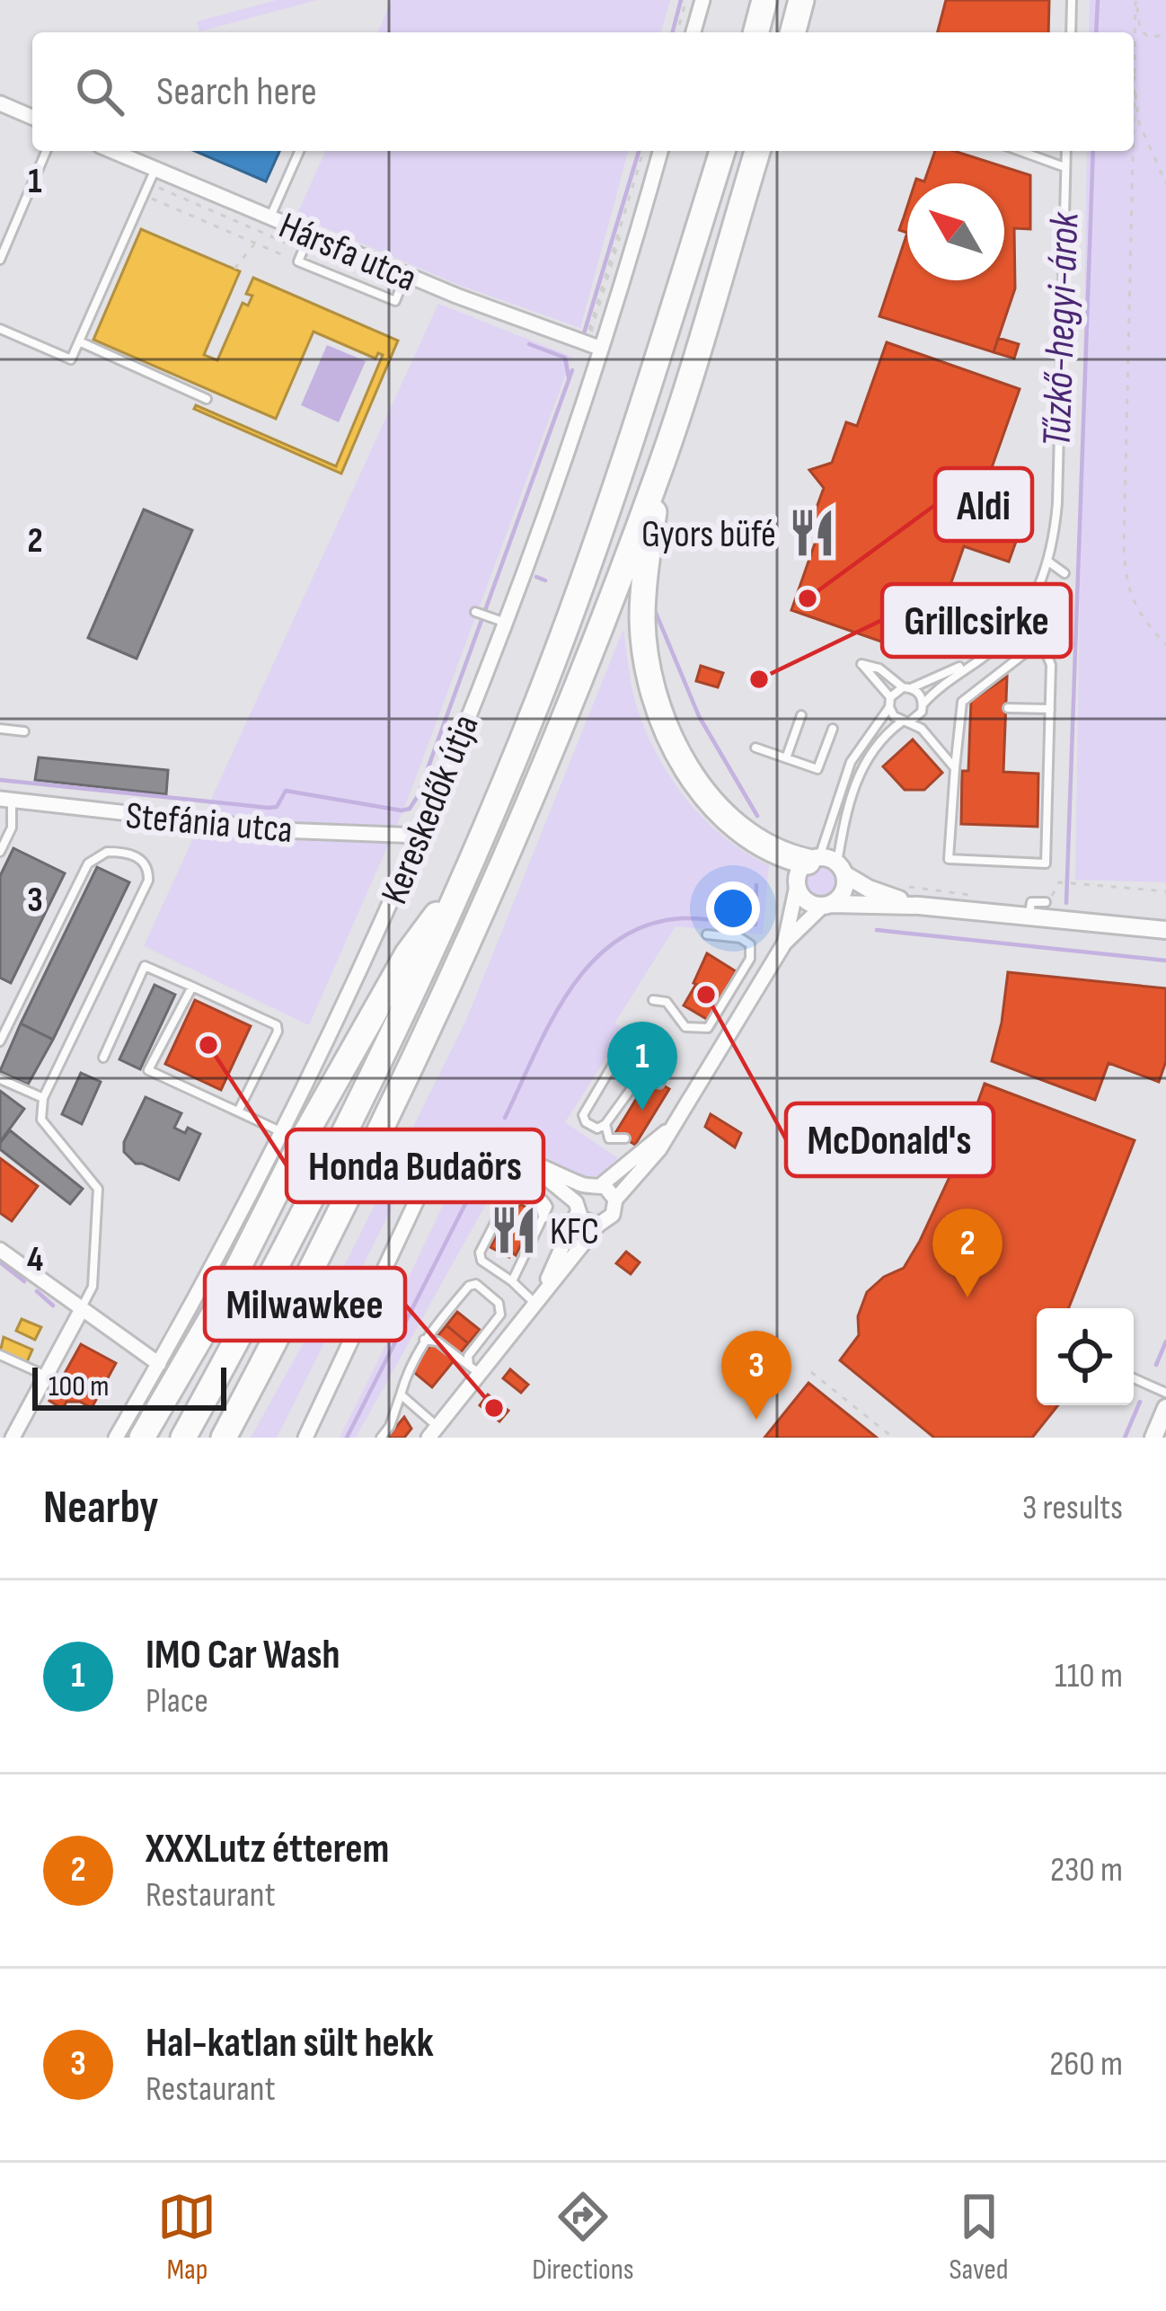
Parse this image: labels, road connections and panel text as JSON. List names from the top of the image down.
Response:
{
  "streets": {
    "street": ["Hársfa utca", "Kereskedők útja", "Stefánia utca"]
  },
  "crossings": [
    ["Hársfa utca", "Kereskedők útja"],
    ["Kereskedők útja", "Stefánia utca"]
  ],
  "water": ["Tűzkő-hegyi-árok"],
  "places": {
    "restaurant": ["Gyors büfé", "KFC"],
    "other": [
      "Aldi",
      "Grillcsirke",
      "McDonald's",
      "Honda Budaörs",
      "Milwawkee"
    ]
  },
  "scale_bar": "100 m",
  "north": "top left",
  "page": {
    "search": "Search here",
    "pins": ["1", "2", "3"],
    "scale": "100 m",
    "heading": ["Nearby", "3 results"],
    "list": [
      {
        "mark": "1",
        "name": "IMO Car Wash",
        "note": "Place",
        "value": "110 m"
      },
      {
        "mark": "2",
        "name": "XXXLutz étterem",
        "note": "Restaurant",
        "value": "230 m"
      },
      {
        "mark": "3",
        "name": "Hal-katlan sült hekk",
        "note": "Restaurant",
        "value": "260 m"
      }
    ],
    "nav": ["Map", "Directions", "Saved"]
  },
  "grid": {
    "rows": [
      "1",
      "2",
      "3",
      "4"
    ]
  }
}
